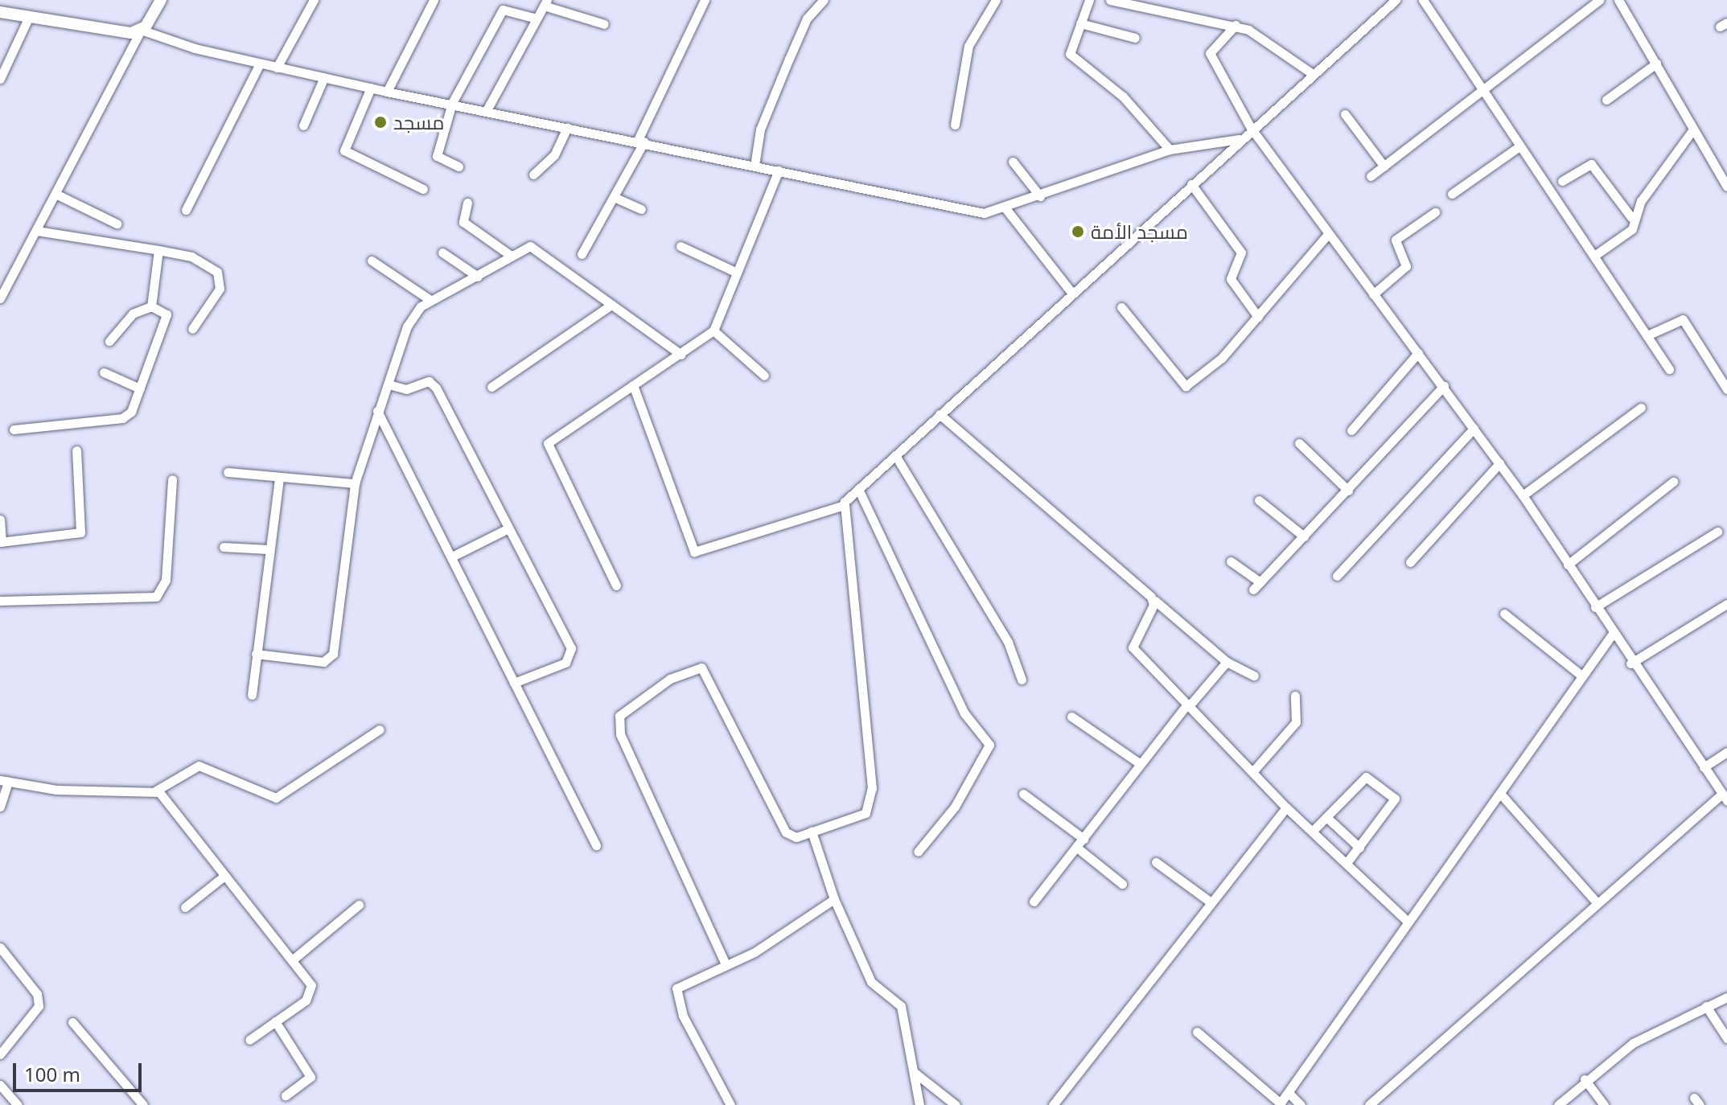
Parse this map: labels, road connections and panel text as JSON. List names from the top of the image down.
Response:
{
  "places": ["مسجد", "مسجد الأمة"],
  "scale_bar": "100 m"
}
